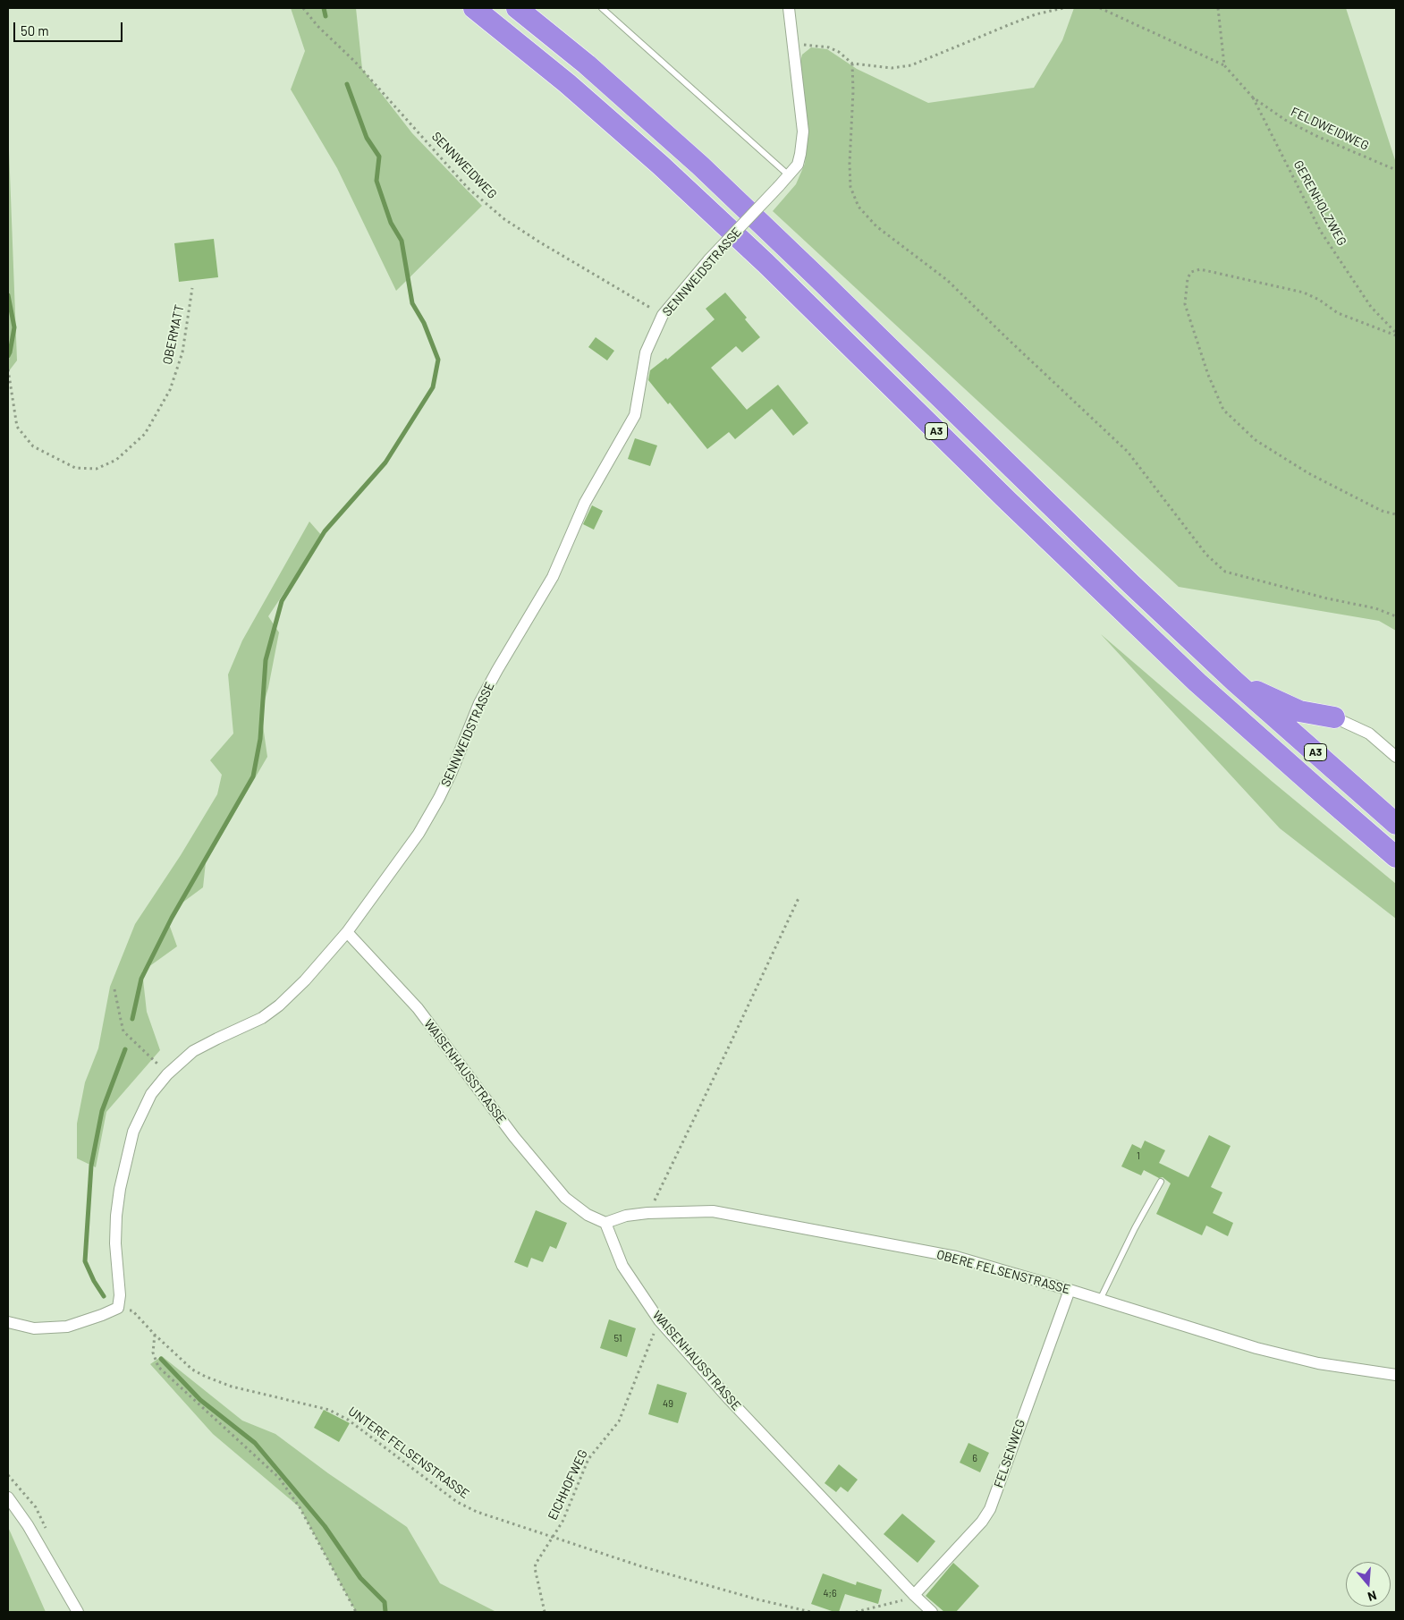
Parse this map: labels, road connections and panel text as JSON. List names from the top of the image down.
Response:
{
  "streets": {
    "highway": ["A3"],
    "street": [
      "SENNWEIDSTRASSE",
      "WAISENHAUSSTRASSE",
      "OBERE FELSENSTRASSE",
      "FELSENWEG"
    ],
    "path": [
      "FELDWEIDWEG",
      "SENNWEIDWEG",
      "GERENHOLZWEG",
      "OBERMATT",
      "UNTERE FELSENSTRASSE",
      "EICHHOFWEG"
    ]
  },
  "crossings": [
    ["FELDWEIDWEG", "GERENHOLZWEG"],
    ["SENNWEIDWEG", "SENNWEIDSTRASSE"],
    ["SENNWEIDSTRASSE", "WAISENHAUSSTRASSE"],
    ["SENNWEIDSTRASSE", "UNTERE FELSENSTRASSE"],
    ["WAISENHAUSSTRASSE", "OBERE FELSENSTRASSE"],
    ["WAISENHAUSSTRASSE", "FELSENWEG"],
    ["WAISENHAUSSTRASSE", "EICHHOFWEG"],
    ["OBERE FELSENSTRASSE", "FELSENWEG"],
    ["UNTERE FELSENSTRASSE", "EICHHOFWEG"]
  ],
  "house_numbers": [
    "1",
    "51",
    "49",
    "6",
    "4;6"
  ],
  "scale_bar": "50 m",
  "north": "bottom"
}
